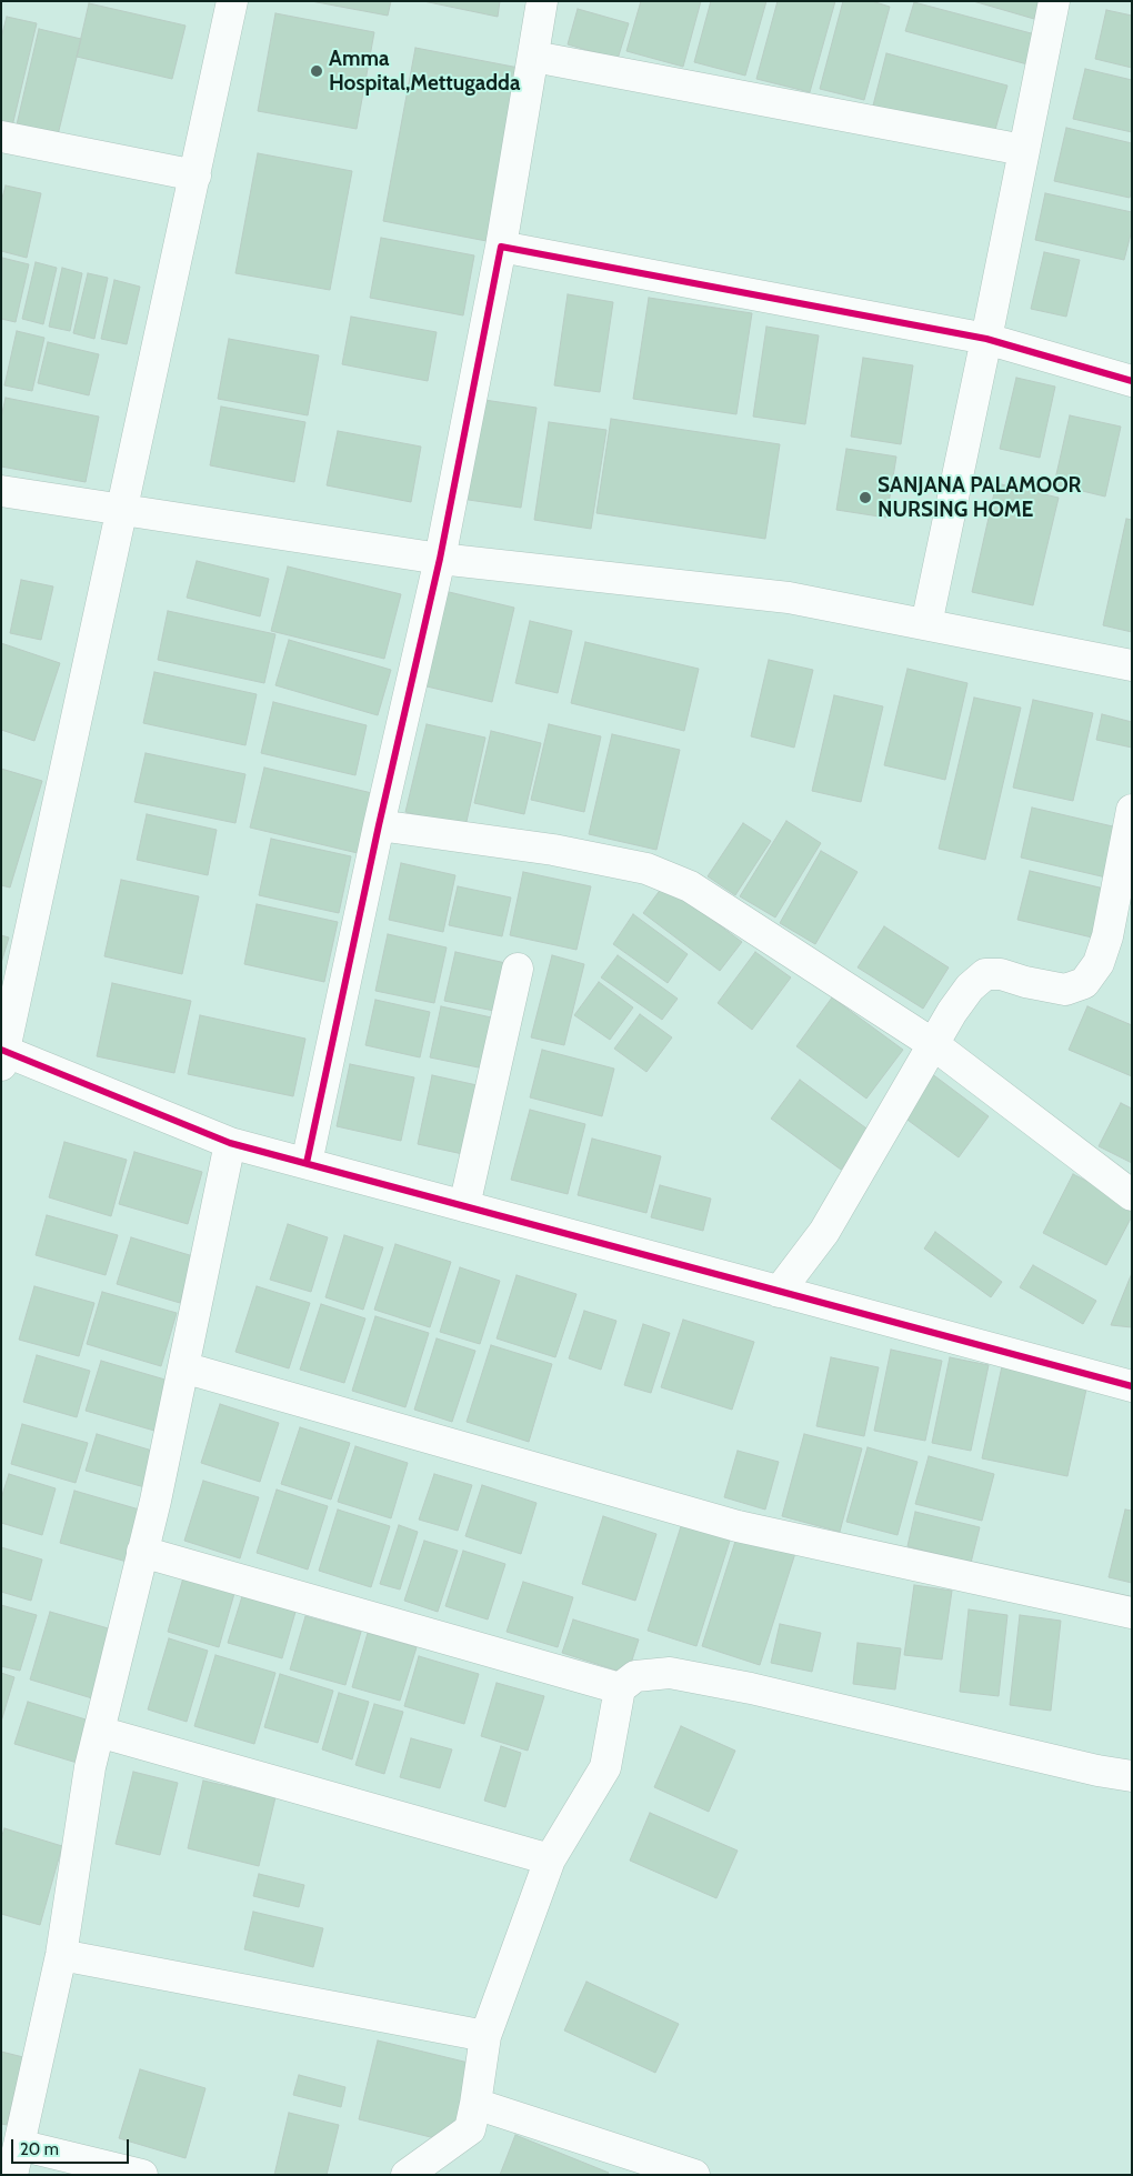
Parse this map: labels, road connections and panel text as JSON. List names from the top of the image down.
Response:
{
  "places": ["Amma Hospital,Mettugadda", "SANJANA PALAMOOR NURSING HOME"],
  "scale_bar": "20 m"
}
